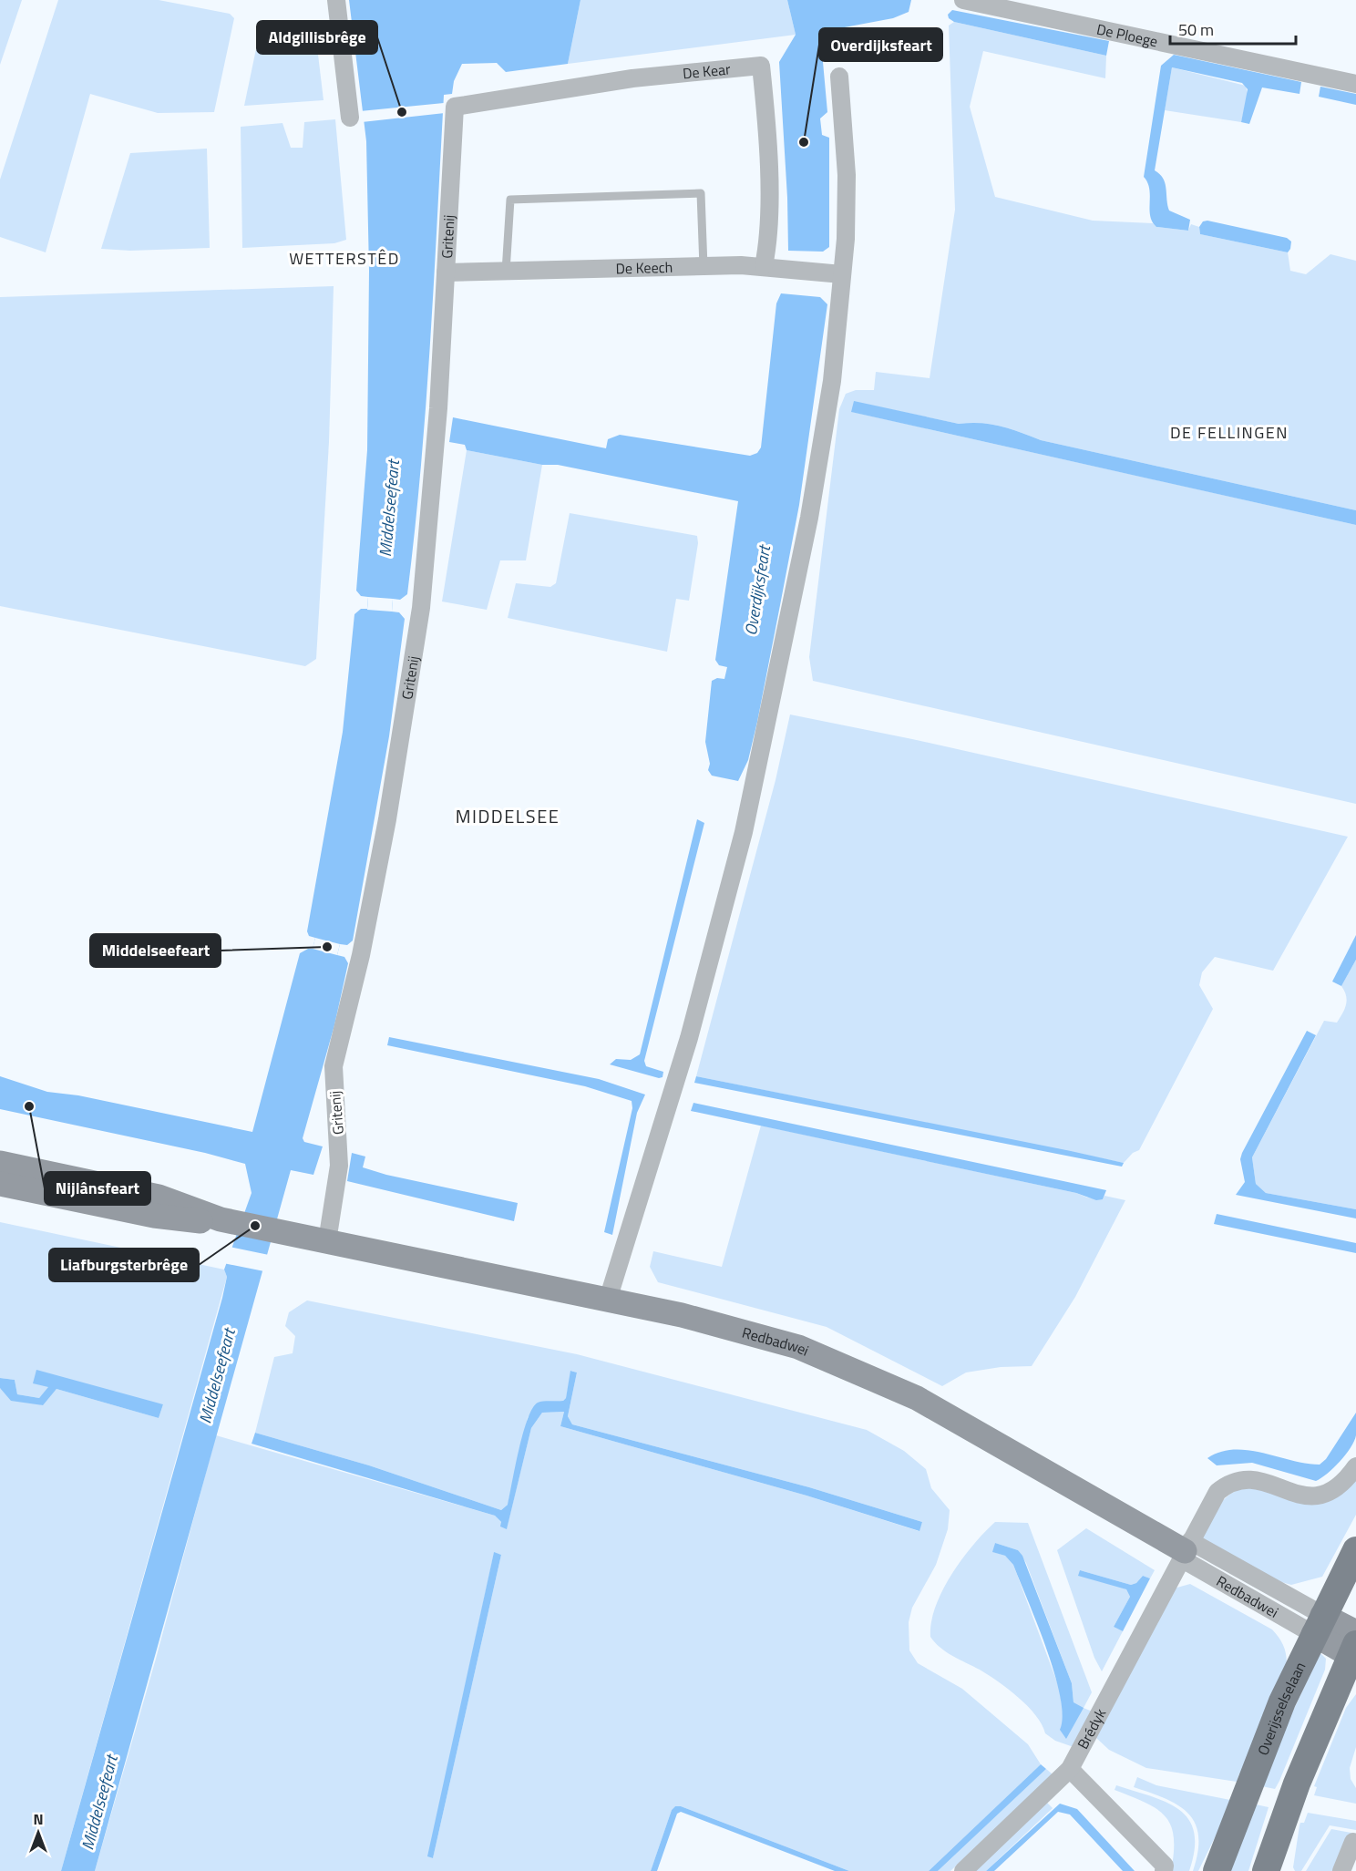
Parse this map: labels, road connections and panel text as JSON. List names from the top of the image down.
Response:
{
  "streets": {
    "main road": ["Overijsselselaan"],
    "street": [
      "De Ploege",
      "De Kear",
      "Gritenij",
      "De Keech",
      "Redbadwei",
      "Brédyk"
    ]
  },
  "crossings": [
    ["De Kear", "Gritenij"],
    ["De Kear", "De Keech"],
    ["Gritenij", "De Keech"],
    ["Gritenij", "Redbadwei"],
    ["Redbadwei", "Overijsselselaan"],
    ["Redbadwei", "Brédyk"]
  ],
  "districts": ["WETTERSTÊD", "DE FELLINGEN", "MIDDELSEE"],
  "water": ["Middelseefeart", "Overdijksfeart"],
  "places": [
    "Aldgillisbrêge",
    "Overdijksfeart",
    "Middelseefeart",
    "Nijlânsfeart",
    "Liafburgsterbrêge"
  ],
  "scale_bar": "50 m",
  "north": "top"
}
